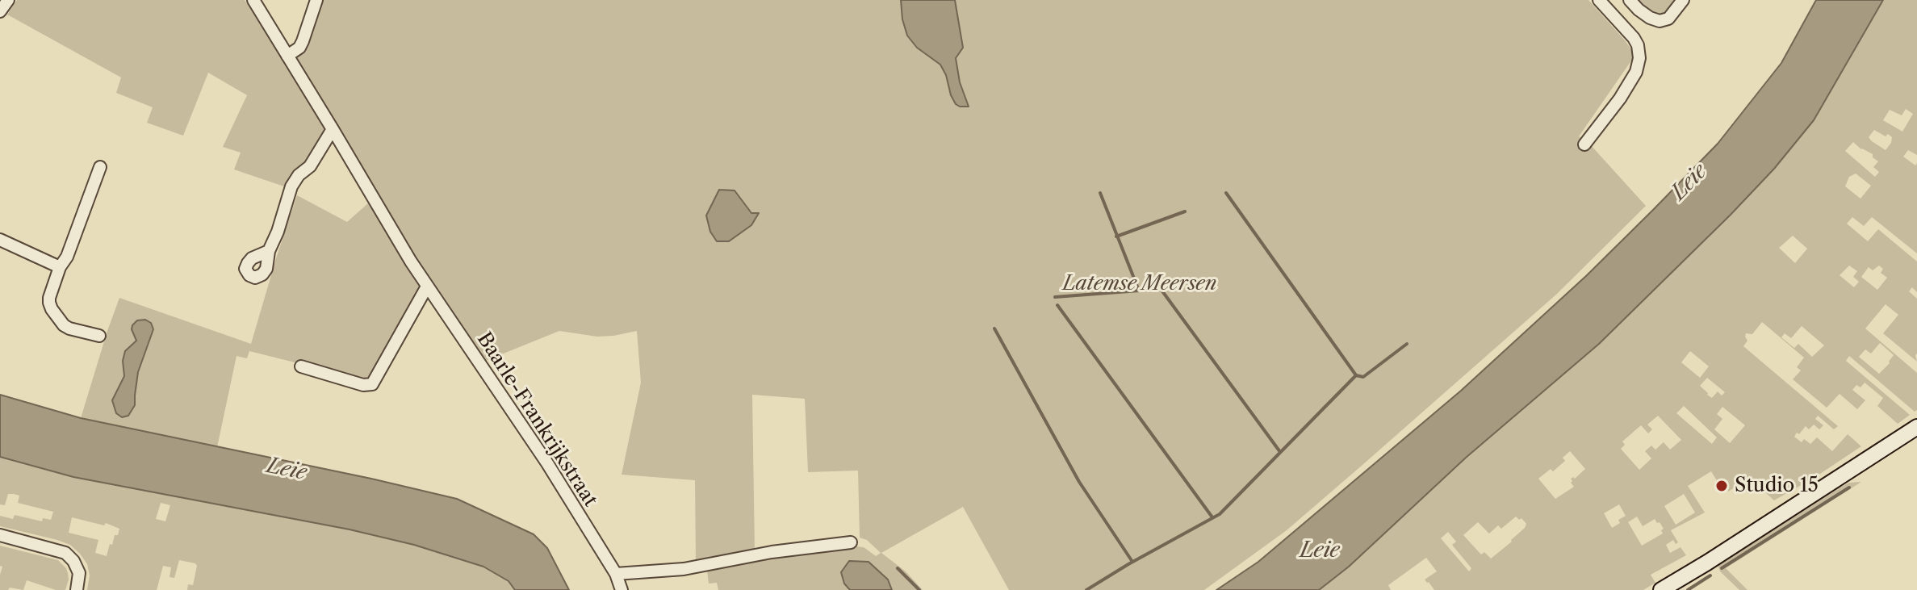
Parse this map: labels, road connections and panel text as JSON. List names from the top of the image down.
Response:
{
  "streets": {
    "street": ["Baarle-Frankrijkstraat"]
  },
  "water": ["Leie"],
  "parks": ["Latemse Meersen"],
  "places": ["Studio 15"]
}
